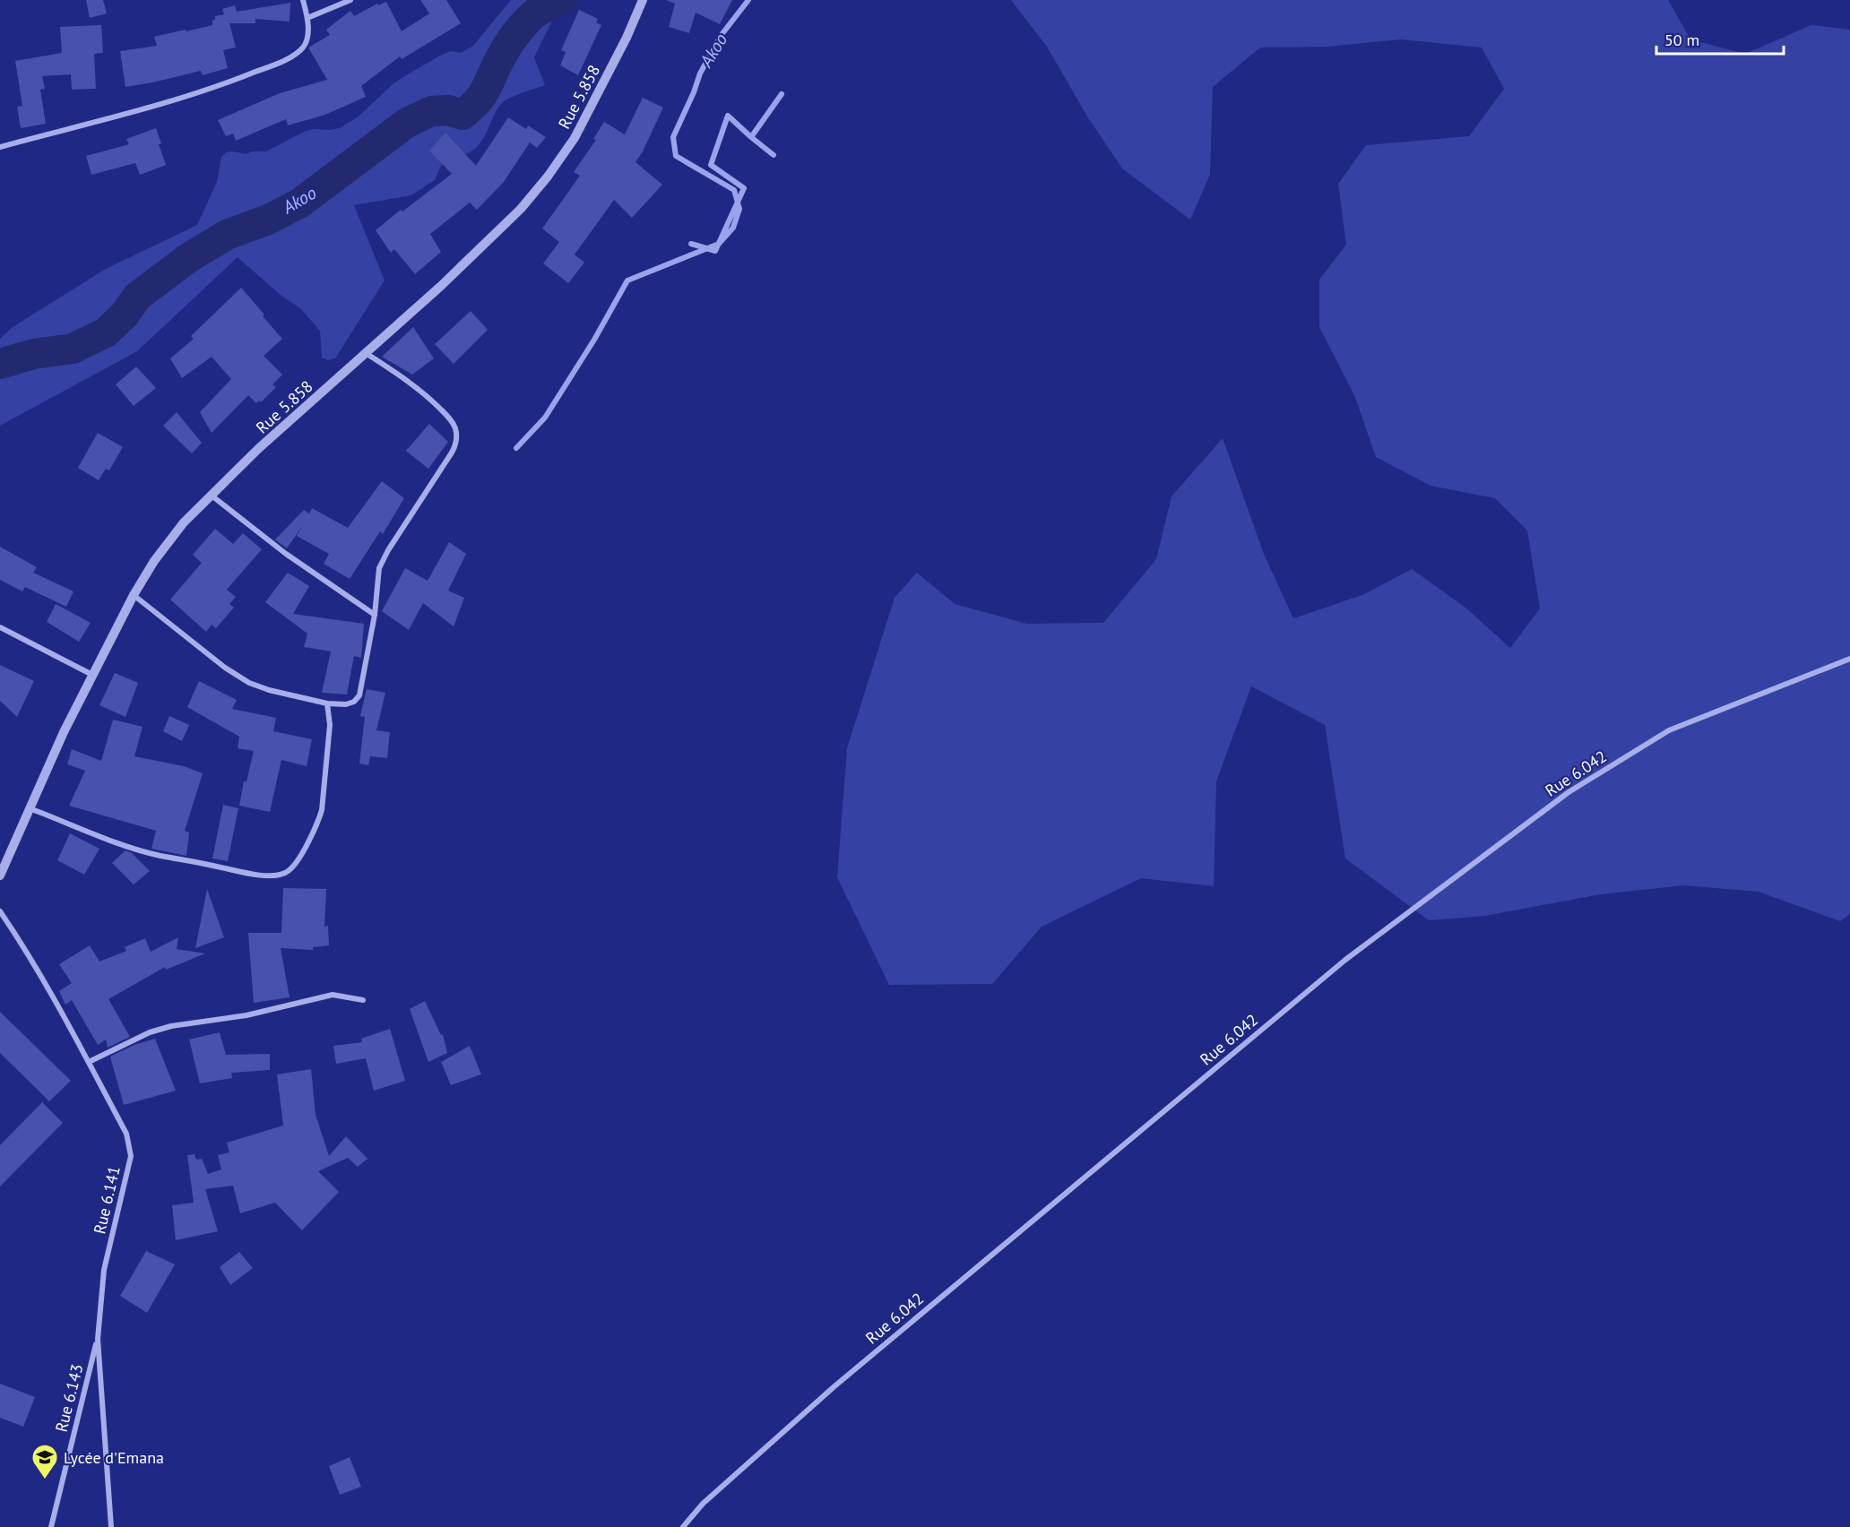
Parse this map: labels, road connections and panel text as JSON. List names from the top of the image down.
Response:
{
  "streets": {
    "street": [
      "Rue 5.858",
      "Rue 6.042",
      "Rue 6.141",
      "Rue 6.143"
    ]
  },
  "crossings": [
    ["Rue 6.141", "Rue 6.143"]
  ],
  "water": ["Akoo"],
  "places": {
    "school or university": ["Lycée d'Emana"]
  },
  "scale_bar": "50 m"
}
